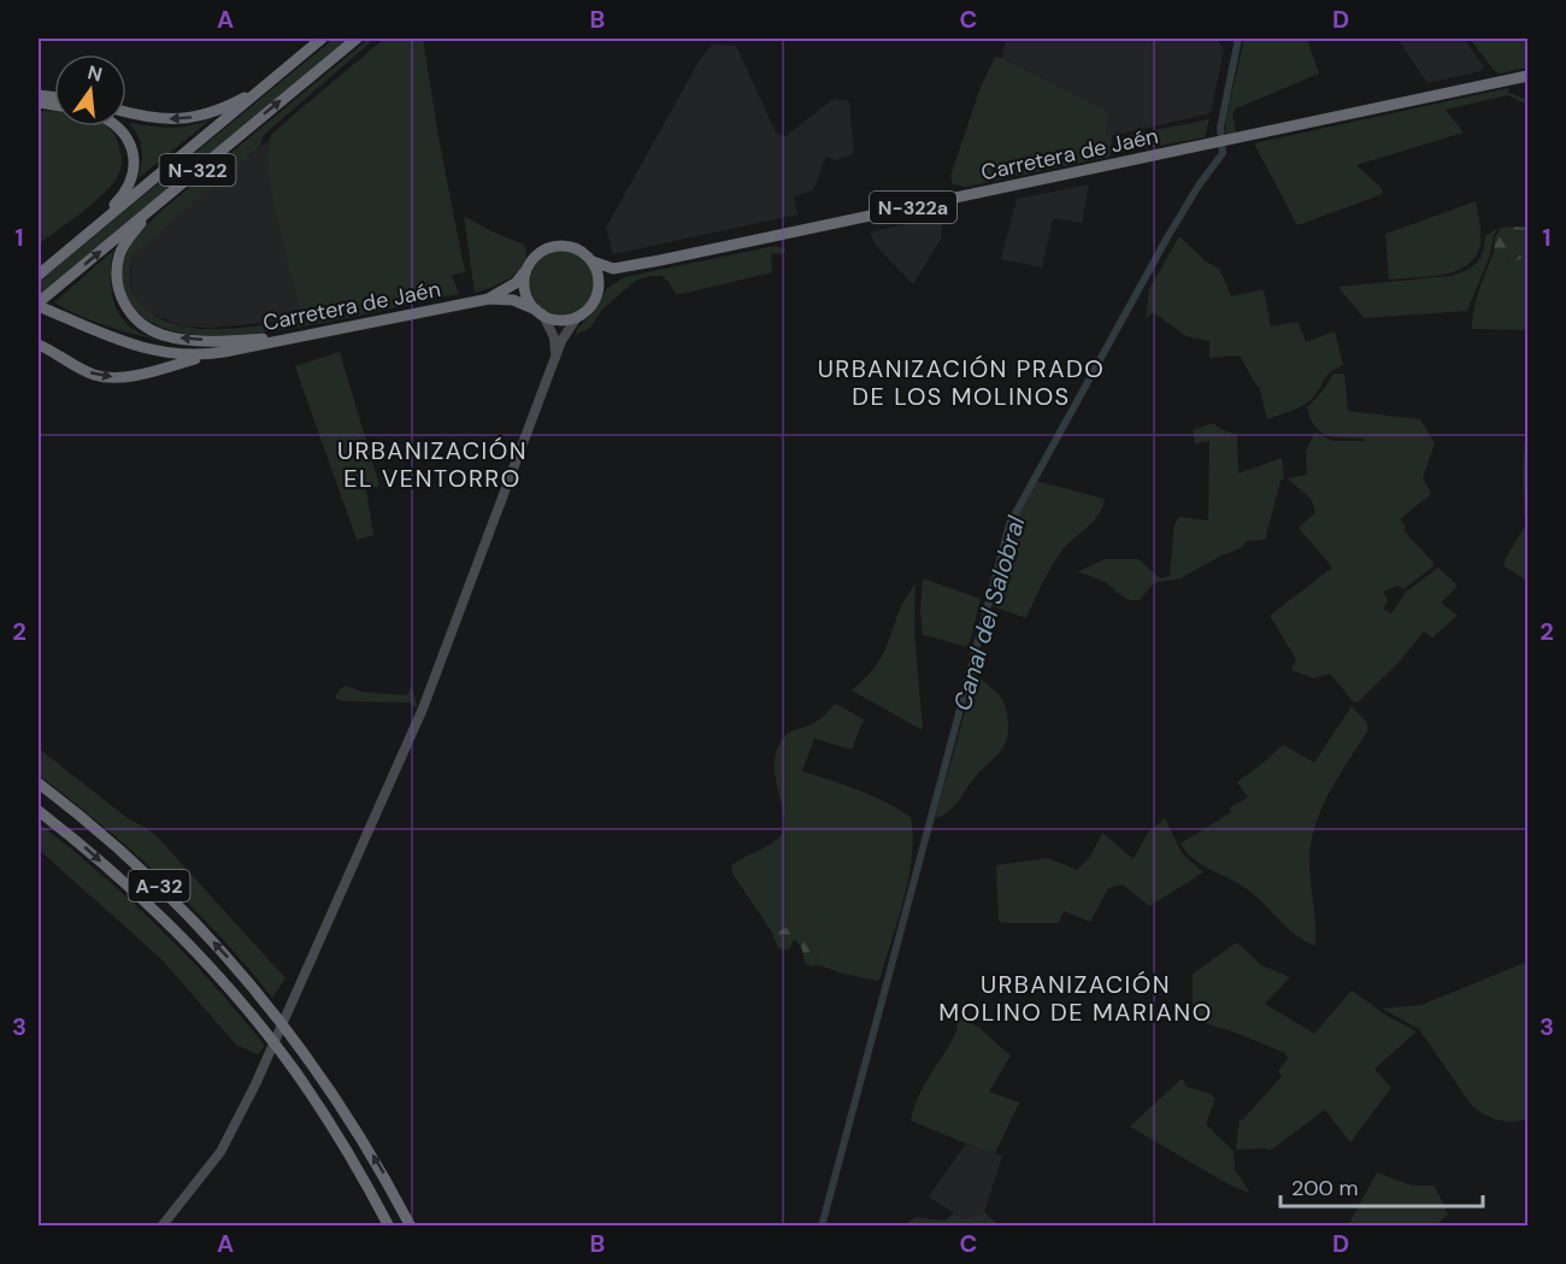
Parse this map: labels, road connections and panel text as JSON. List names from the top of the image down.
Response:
{
  "streets": {
    "highway": [
      "Carretera de Jaén",
      "N-322",
      "N-322a",
      "A-32"
    ]
  },
  "crossings": [
    ["Carretera de Jaén", "N-322a"]
  ],
  "districts": ["URBANIZACIÓN PRADO DE LOS MOLINOS", "URBANIZACIÓN EL VENTORRO", "URBANIZACIÓN MOLINO DE MARIANO"],
  "water": ["Canal del Salobral"],
  "scale_bar": "200 m",
  "north": "top",
  "grid": {
    "columns": [
      "A",
      "B",
      "C",
      "D"
    ],
    "rows": ["1", "2", "3"]
  }
}
